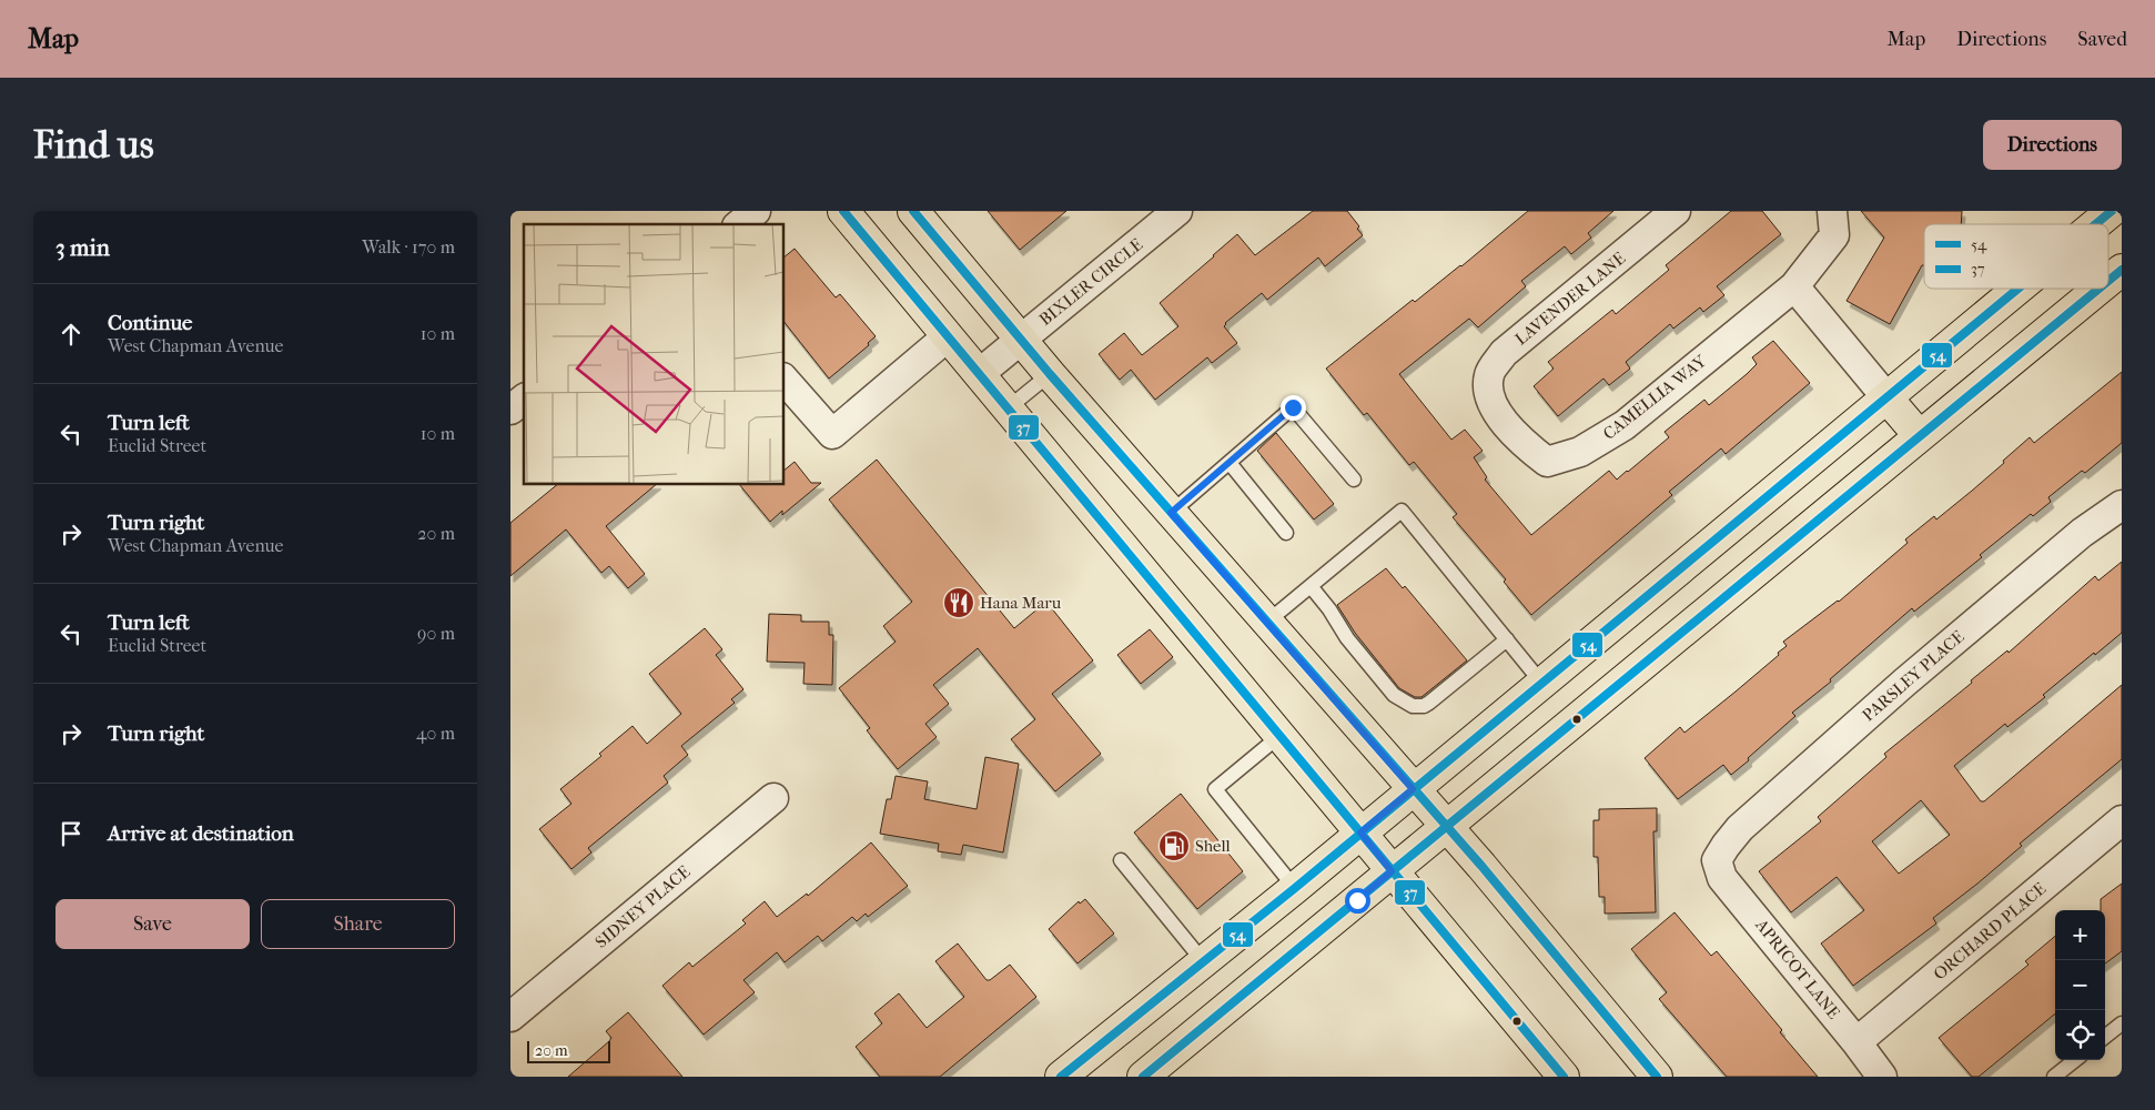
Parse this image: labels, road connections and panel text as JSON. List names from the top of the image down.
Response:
{
  "streets": {
    "street": [
      "BIXLER CIRCLE",
      "LAVENDER LANE",
      "CAMELLIA WAY",
      "PARSLEY PLACE",
      "SIDNEY PLACE",
      "ORCHARD PLACE",
      "APRICOT LANE"
    ]
  },
  "crossings": [
    ["LAVENDER LANE", "CAMELLIA WAY"],
    ["PARSLEY PLACE", "APRICOT LANE"],
    ["ORCHARD PLACE", "APRICOT LANE"]
  ],
  "places": {
    "restaurant": ["Hana Maru"],
    "fuel station": ["Shell"]
  },
  "lines": ["transit line 54", "transit line 37"],
  "legend": ["54", "37"],
  "scale_bar": "20 m",
  "page": {
    "header": "Map",
    "nav": ["Map", "Directions", "Saved"],
    "buttons": [
      "Directions",
      ["Save", "Share"]
    ],
    "title": "Find us",
    "heading": ["3 min", "Walk · 170 m"],
    "list": [
      ["Continue", "West Chapman Avenue", "10 m"],
      ["Turn left", "Euclid Street", "10 m"],
      ["Turn right", "West Chapman Avenue", "20 m"],
      ["Turn left", "Euclid Street", "90 m"],
      ["Turn right", "40 m"],
      "Arrive at destination"
    ],
    "map_buttons": ["+", "−"],
    "scale": "20 m"
  }
}
